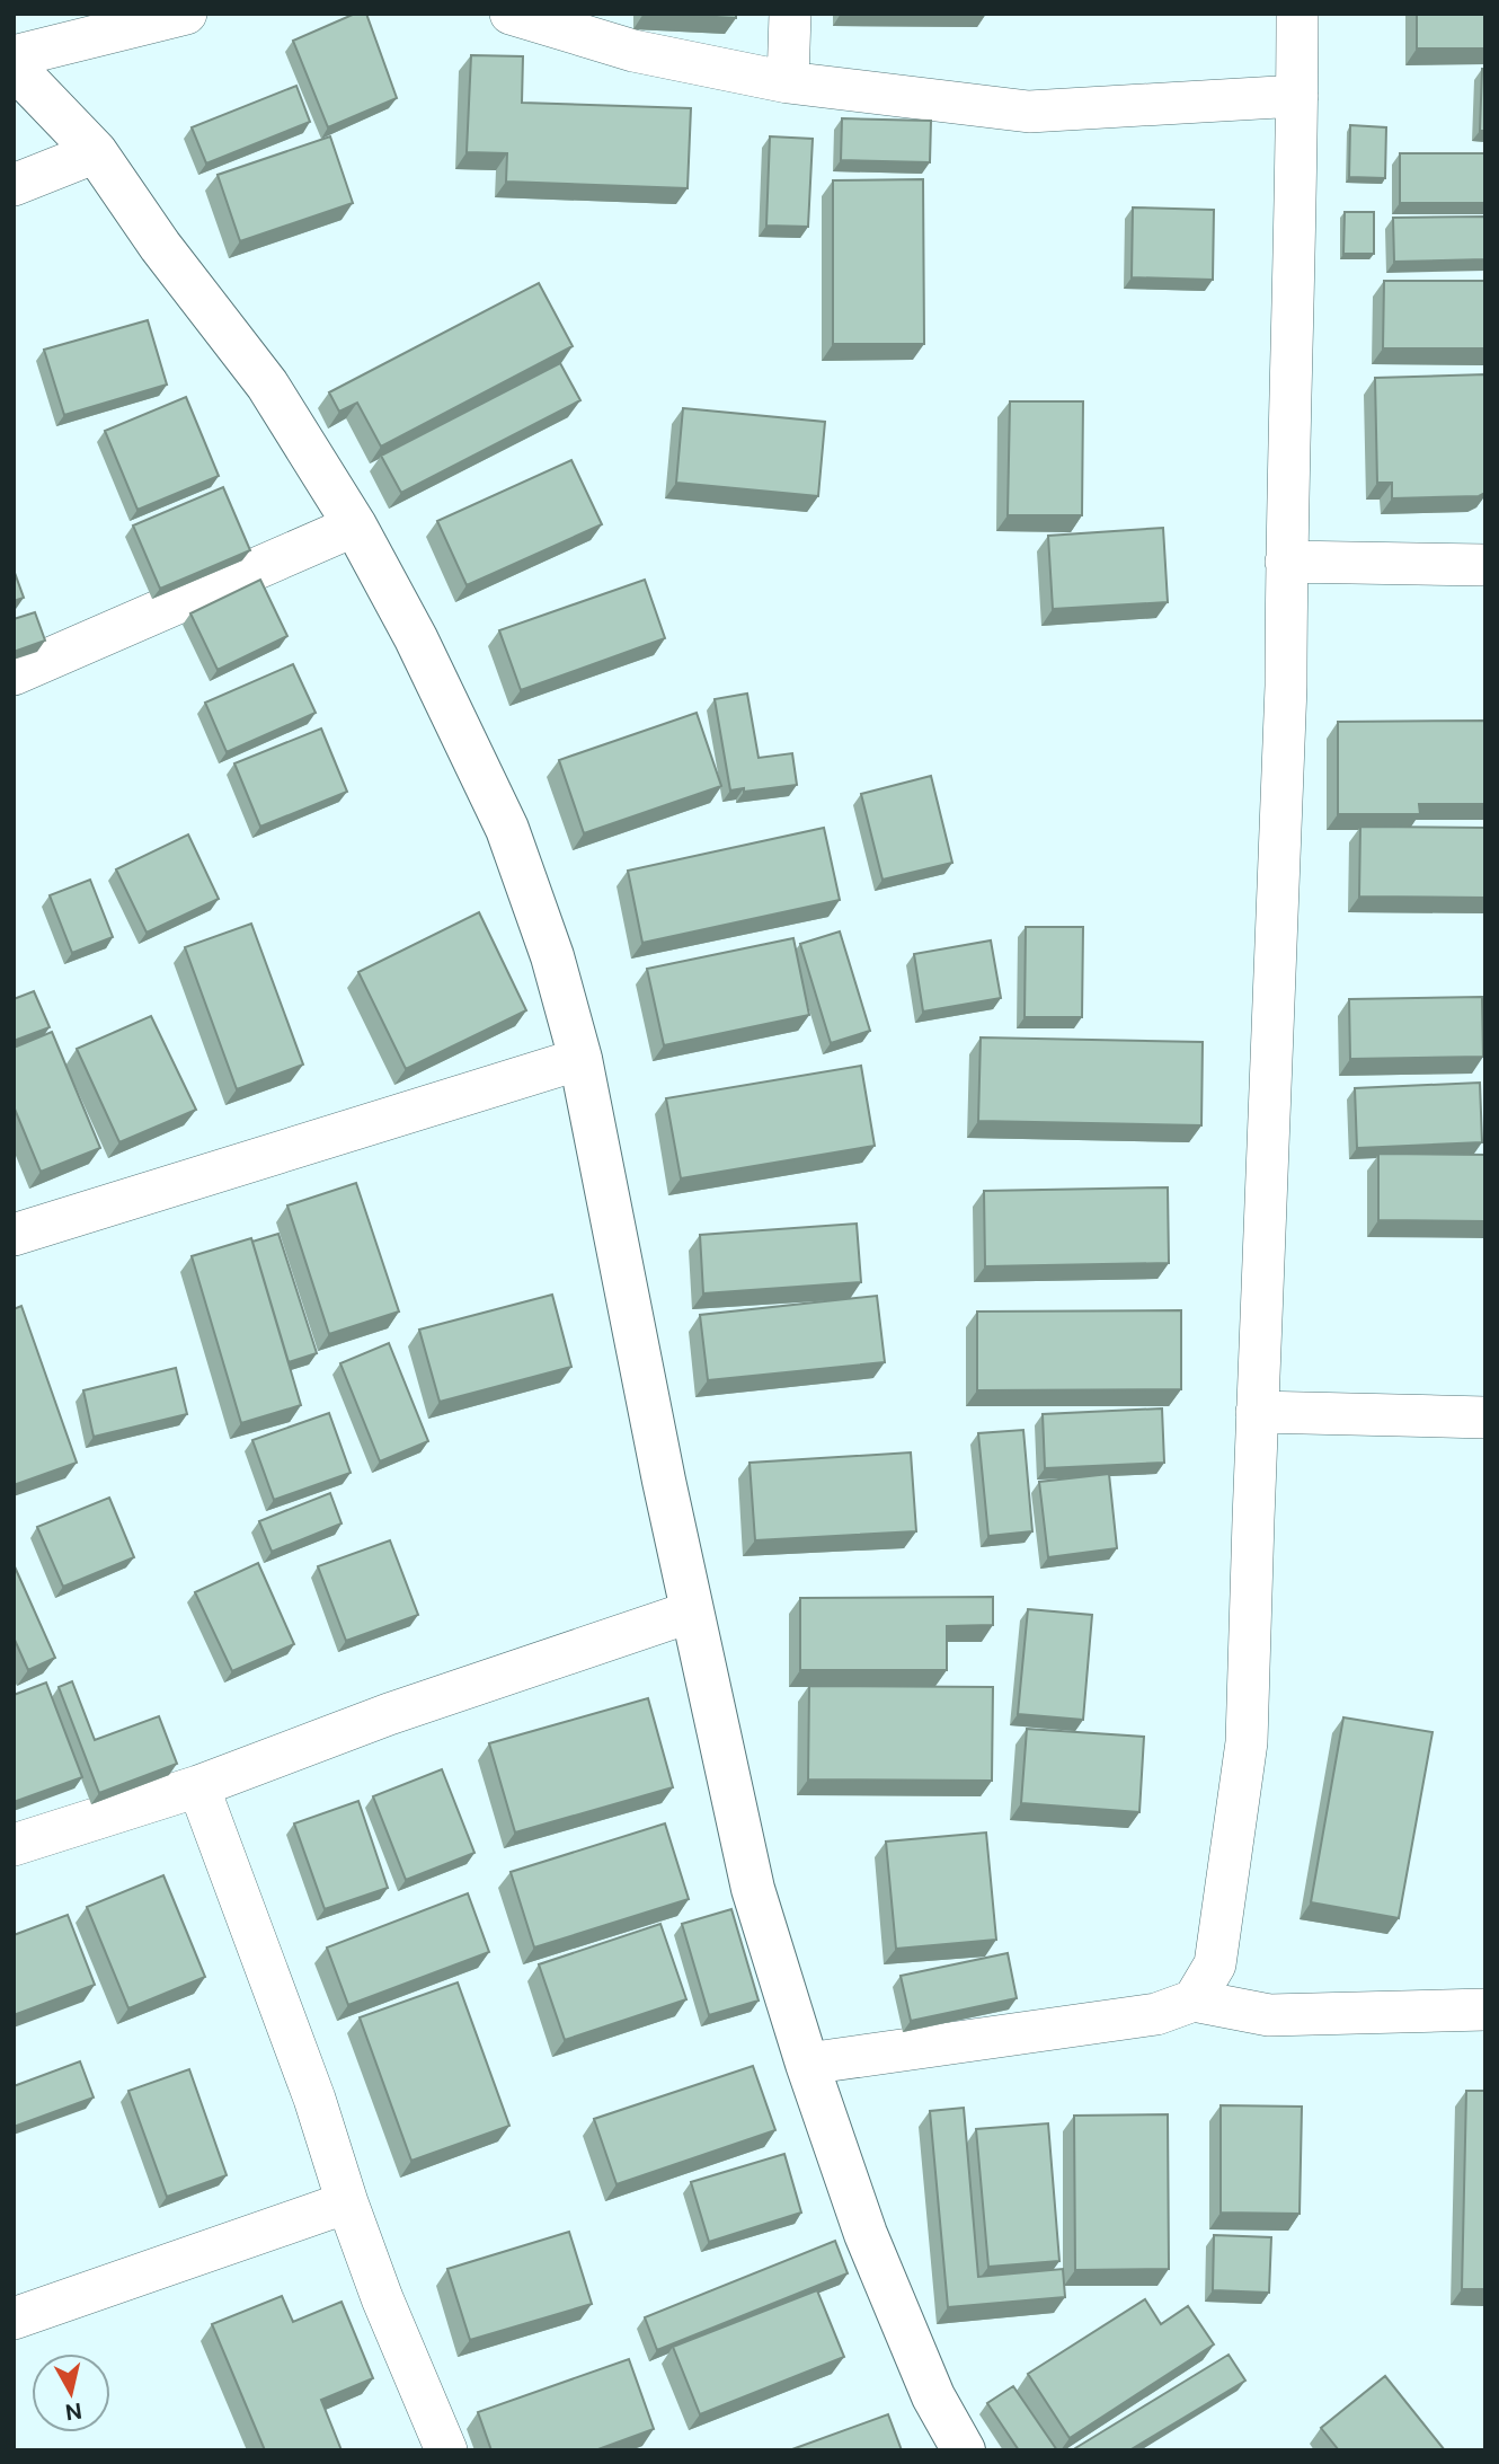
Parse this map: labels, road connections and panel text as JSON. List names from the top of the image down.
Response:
{
  "north": "bottom"
}
